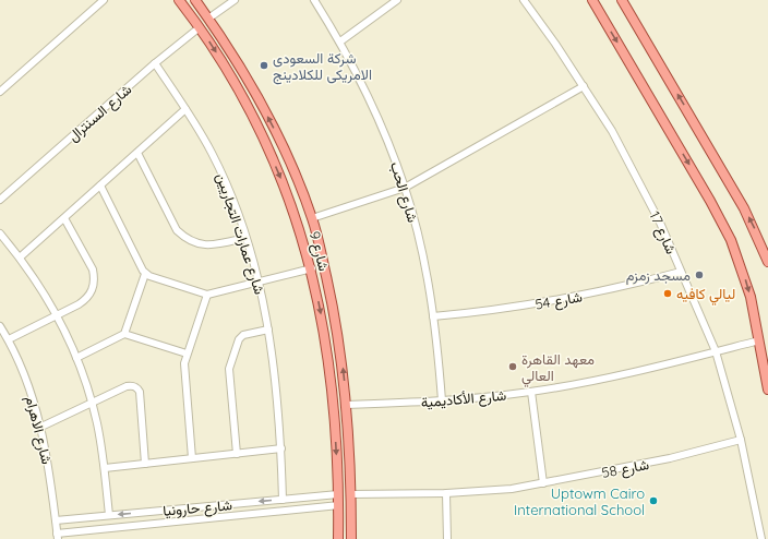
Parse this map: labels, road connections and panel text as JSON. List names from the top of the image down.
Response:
{
  "streets": {
    "main road": ["شارع 9"],
    "street": [
      "شارع السنترال",
      "شارع الحب",
      "شارع 17",
      "شارع عمارات التجاريين",
      "شارع 54",
      "شارع الأكاديمية",
      "شارع الاهرام",
      "شارع 58",
      "شارع حارونيا"
    ]
  },
  "crossings": [
    ["شارع السنترال", "شارع عمارات التجاريين"],
    ["شارع السنترال", "شارع 9"],
    ["شارع الحب", "شارع 54"],
    ["شارع الحب", "شارع الأكاديمية"],
    ["شارع 17", "شارع 54"],
    ["شارع 17", "شارع الأكاديمية"],
    ["شارع 17", "شارع 58"],
    ["شارع عمارات التجاريين", "شارع حارونيا"],
    ["شارع 9", "شارع الأكاديمية"],
    ["شارع 9", "شارع 58"],
    ["شارع 9", "شارع حارونيا"],
    ["شارع الاهرام", "شارع حارونيا"]
  ],
  "places": [
    "شركة السعودى الامريكى للكلادينج",
    "مسجد زمزم",
    "ليالي كافيه",
    "معهد القاهرة العالي",
    "Uptowm Cairo International School"
  ]
}
